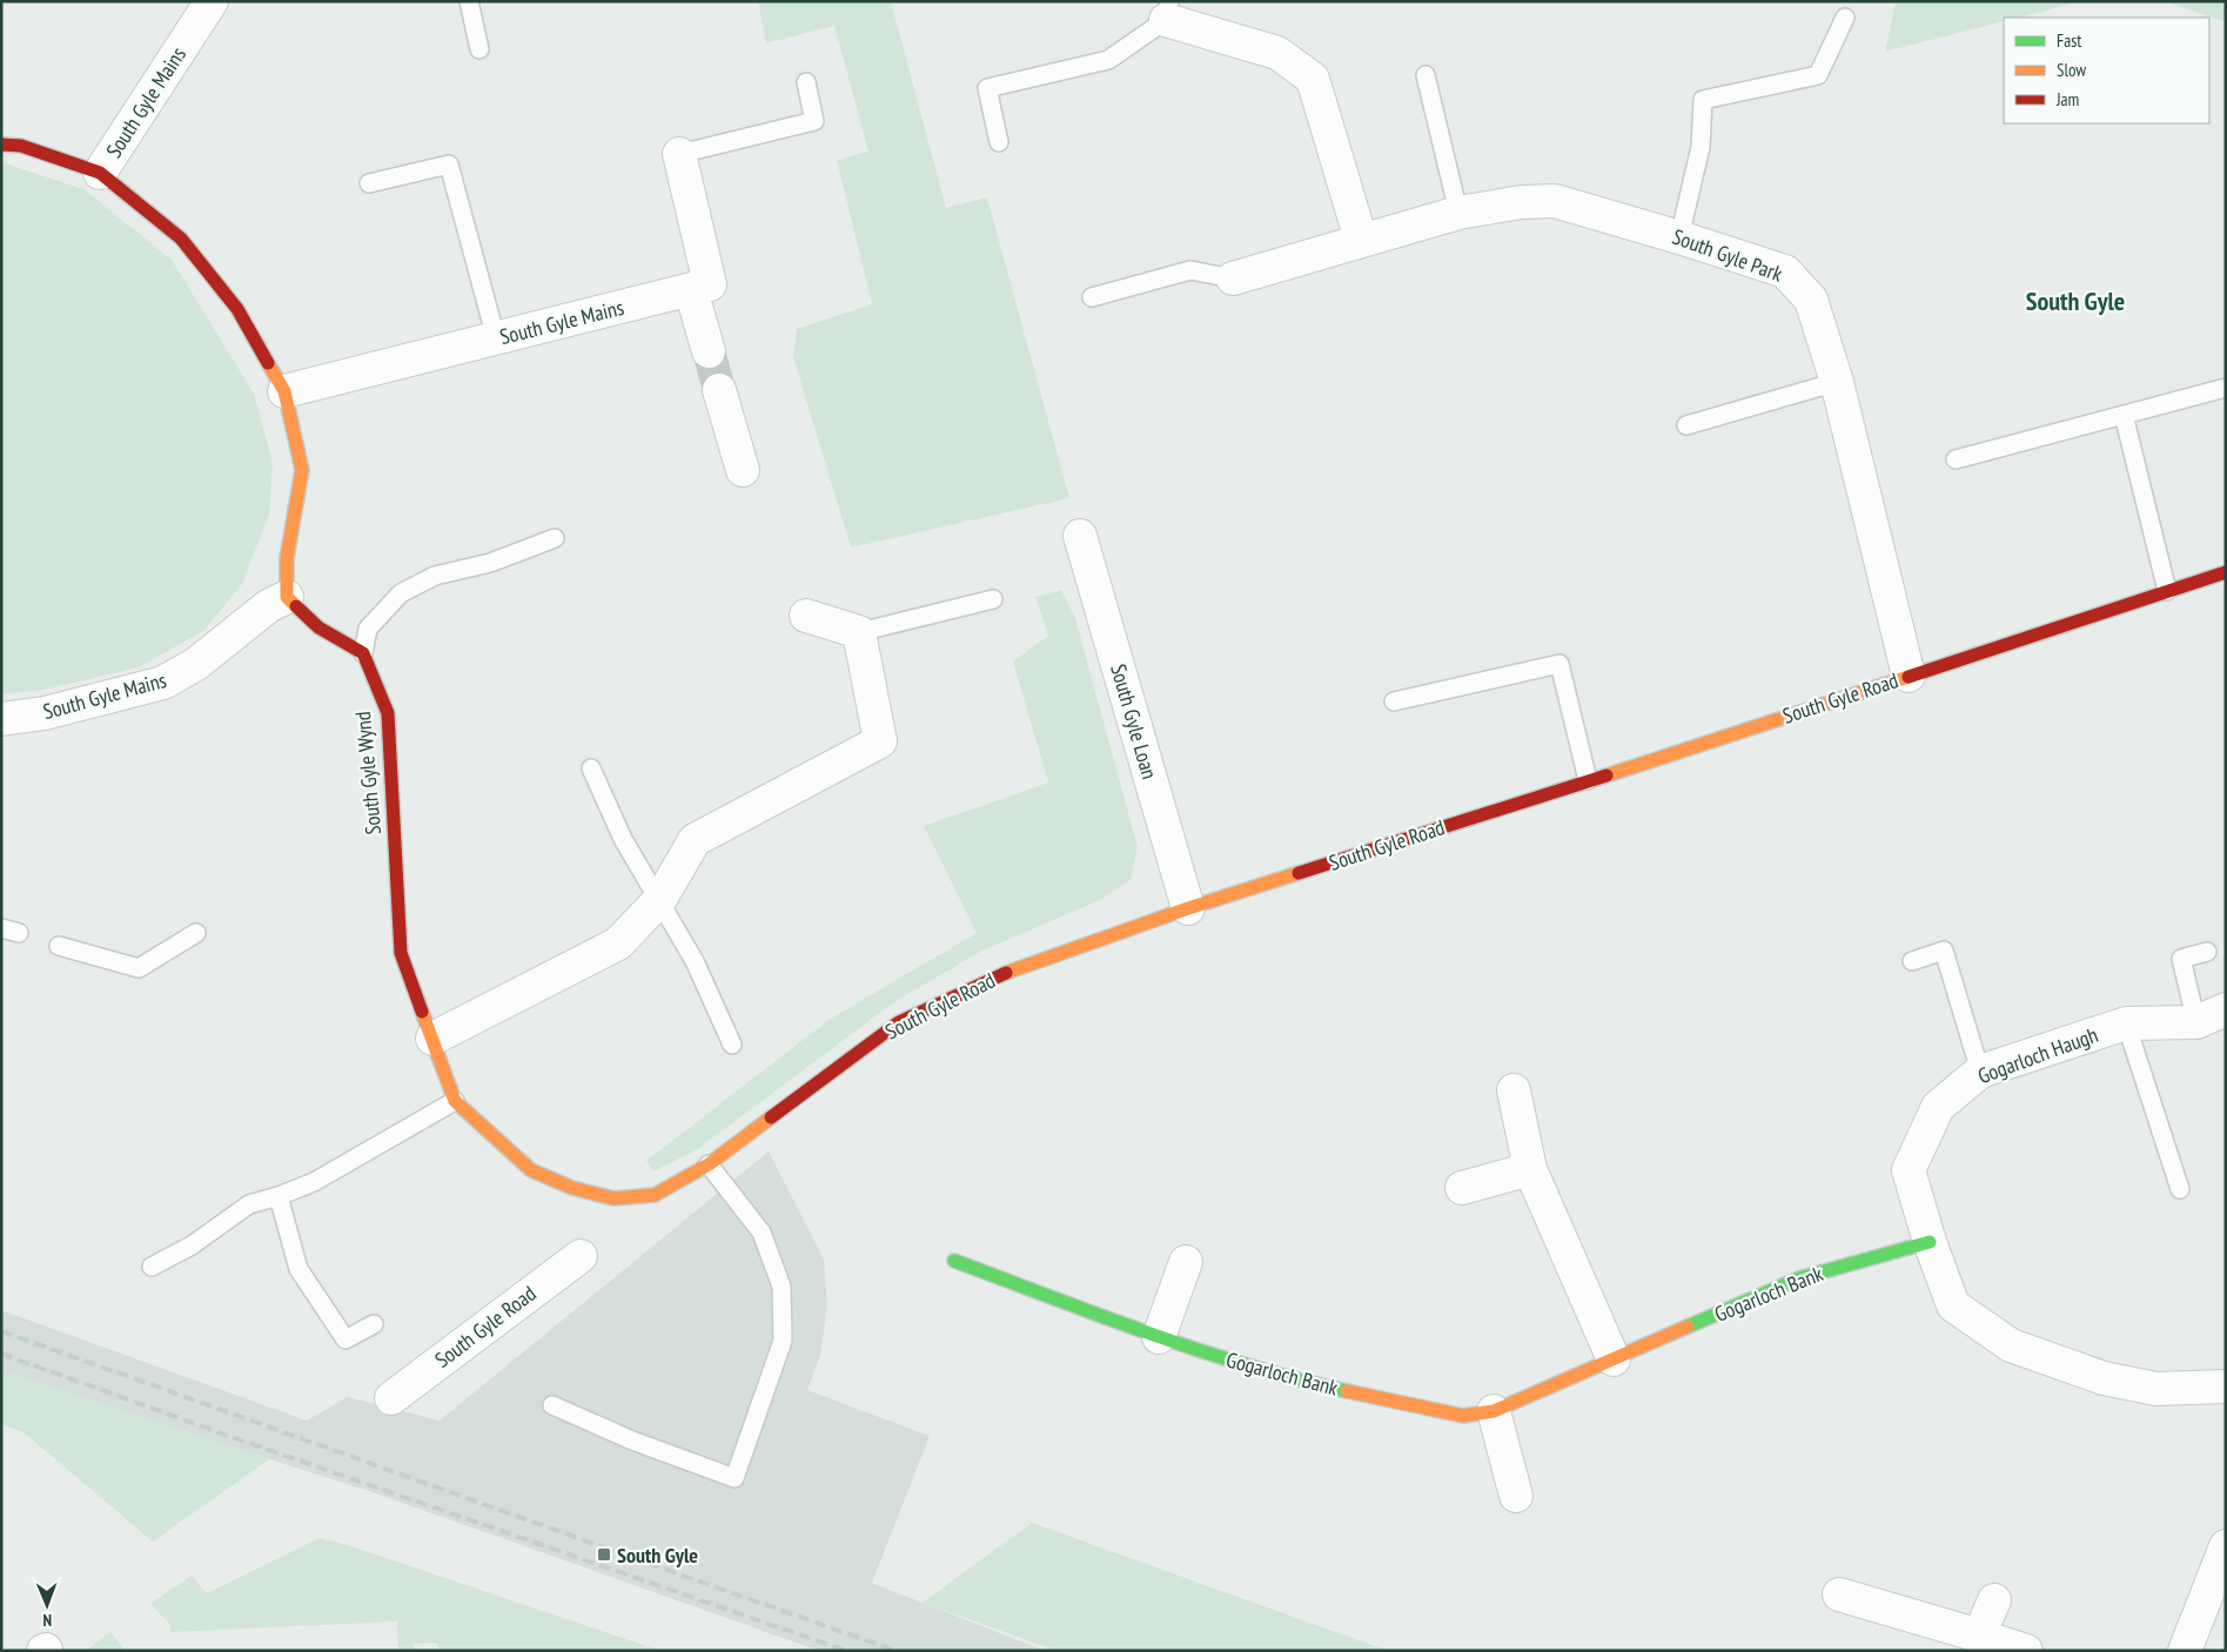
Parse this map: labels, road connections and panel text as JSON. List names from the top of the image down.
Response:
{
  "streets": {
    "street": [
      "South Gyle Mains",
      "South Gyle Park",
      "South Gyle Road",
      "South Gyle Loan",
      "South Gyle Wynd",
      "Gogarloch Haugh",
      "Gogarloch Bank"
    ]
  },
  "crossings": [
    ["South Gyle Park", "South Gyle Road"],
    ["South Gyle Road", "South Gyle Loan"],
    ["South Gyle Road", "South Gyle Wynd"],
    ["Gogarloch Haugh", "Gogarloch Bank"]
  ],
  "districts": ["South Gyle"],
  "places": {
    "transit": ["South Gyle"]
  },
  "legend": ["Fast", "Slow", "Jam"],
  "north": "bottom"
}
